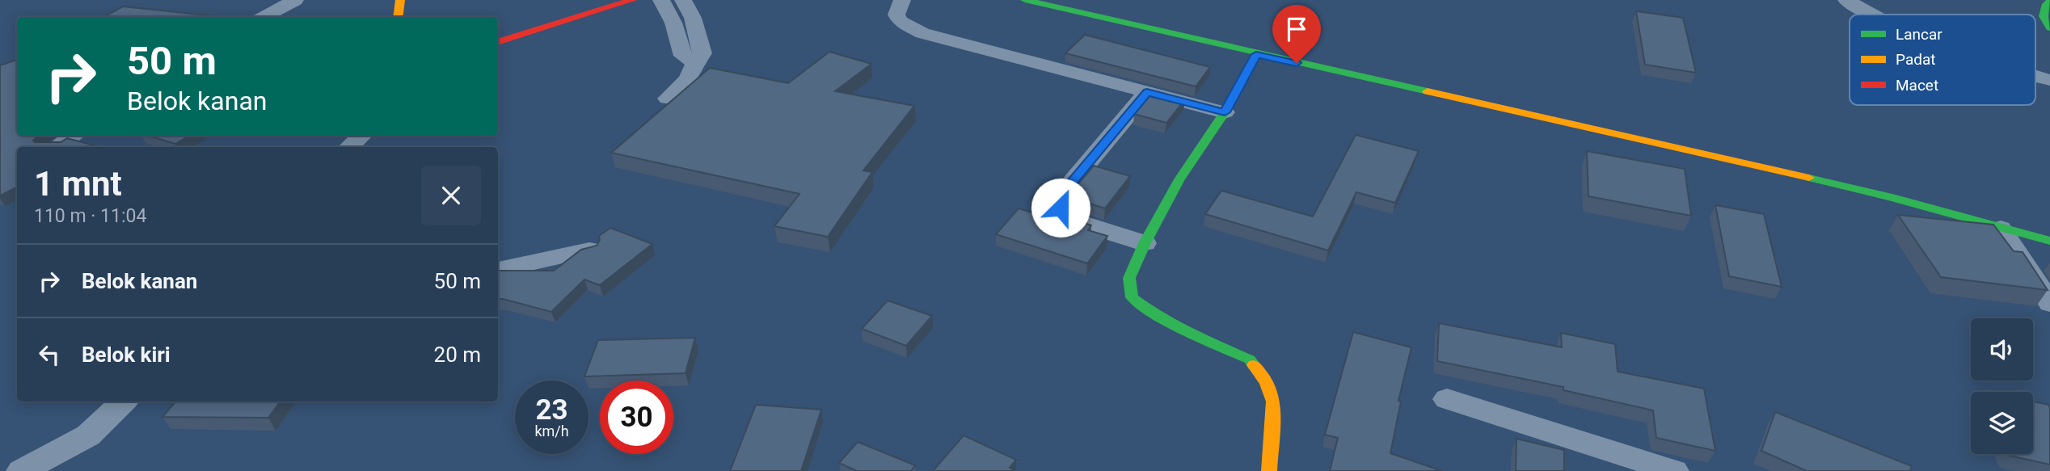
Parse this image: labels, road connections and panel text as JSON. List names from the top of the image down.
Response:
{
  "legend": ["Lancar", "Padat", "Macet"],
  "page": {
    "turn": ["50 m", "Belok kanan"],
    "heading": ["1 mnt", "110 m · 11:04"],
    "list": [
      {
        "name": "Belok kanan",
        "value": "50 m"
      },
      {
        "name": "Belok kiri",
        "value": "20 m"
      }
    ],
    "speed": "23 km/h",
    "limit": "30"
  }
}
